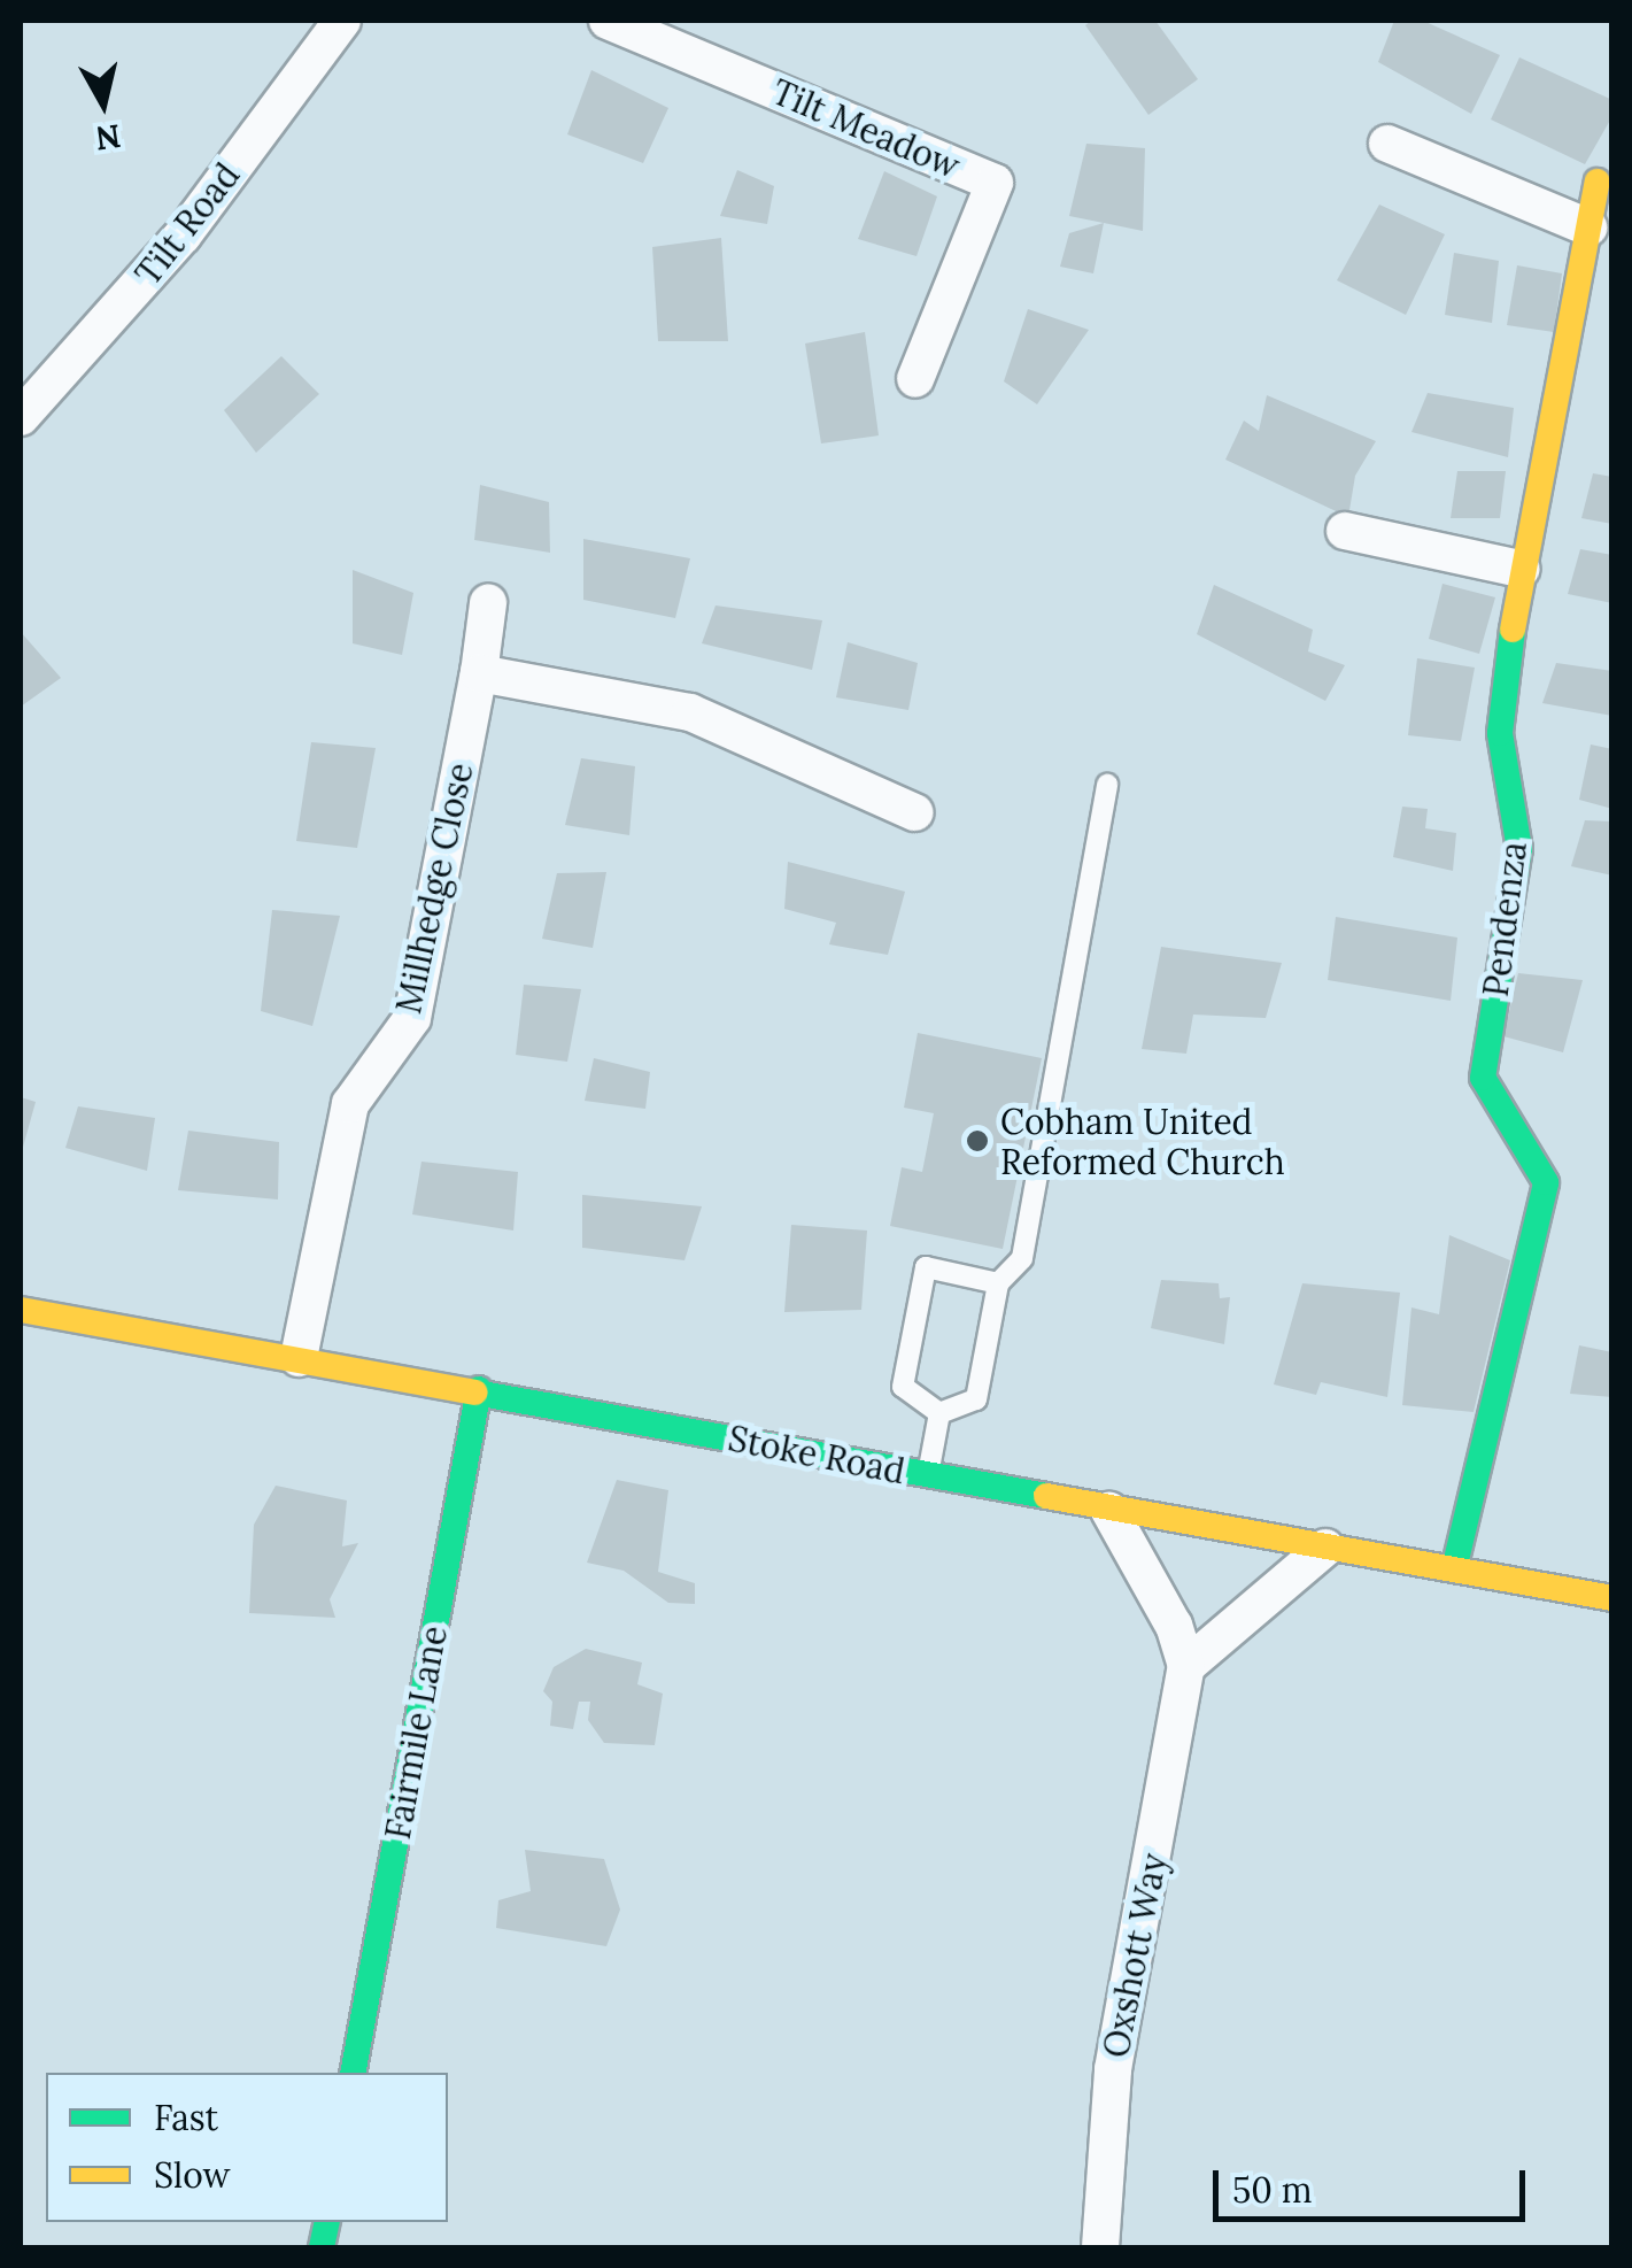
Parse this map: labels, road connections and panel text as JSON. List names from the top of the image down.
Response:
{
  "streets": {
    "street": [
      "Tilt Meadow",
      "Tilt Road",
      "Millhedge Close",
      "Pendenza",
      "Stoke Road",
      "Fairmile Lane",
      "Oxshott Way"
    ]
  },
  "crossings": [
    ["Millhedge Close", "Stoke Road"],
    ["Pendenza", "Stoke Road"],
    ["Stoke Road", "Fairmile Lane"]
  ],
  "places": ["Cobham United Reformed Church"],
  "legend": ["Fast", "Slow"],
  "scale_bar": "50 m",
  "north": "bottom"
}
